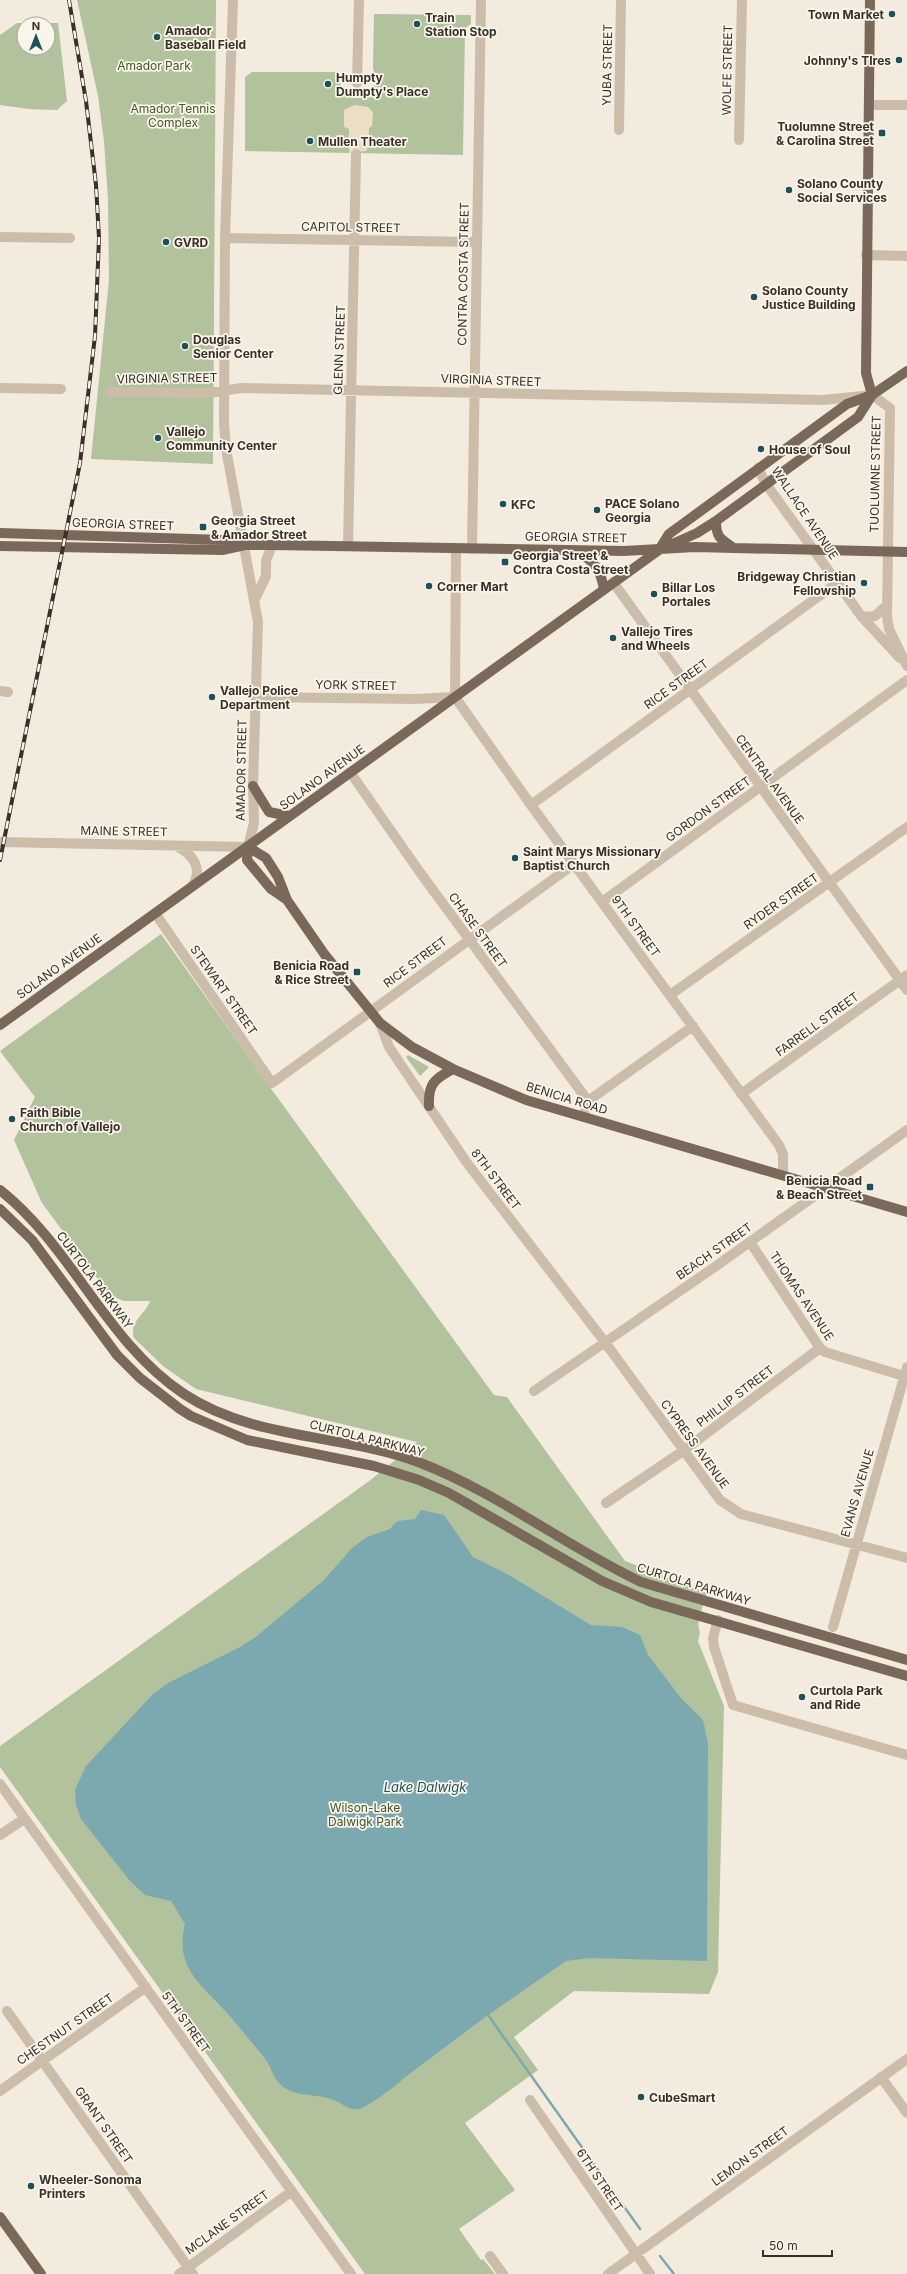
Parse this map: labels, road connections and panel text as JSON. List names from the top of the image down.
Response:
{
  "streets": {
    "main road": [
      "GEORGIA STREET",
      "SOLANO AVENUE",
      "BENICIA ROAD",
      "CURTOLA PARKWAY"
    ],
    "street": [
      "YUBA STREET",
      "WOLFE STREET",
      "CAPITOL STREET",
      "CONTRA COSTA STREET",
      "GLENN STREET",
      "VIRGINIA STREET",
      "TUOLUMNE STREET",
      "WALLACE AVENUE",
      "RICE STREET",
      "YORK STREET",
      "AMADOR STREET",
      "CENTRAL AVENUE",
      "GORDON STREET",
      "MAINE STREET",
      "RYDER STREET",
      "9TH STREET",
      "CHASE STREET",
      "STEWART STREET",
      "FARRELL STREET",
      "8TH STREET",
      "BEACH STREET",
      "THOMAS AVENUE",
      "PHILLIP STREET",
      "CYPRESS AVENUE",
      "EVANS AVENUE",
      "5TH STREET",
      "CHESTNUT STREET",
      "GRANT STREET",
      "LEMON STREET",
      "6TH STREET",
      "MCLANE STREET"
    ]
  },
  "crossings": [
    ["CAPITOL STREET", "CONTRA COSTA STREET"],
    ["CAPITOL STREET", "GLENN STREET"],
    ["CAPITOL STREET", "AMADOR STREET"],
    ["CONTRA COSTA STREET", "VIRGINIA STREET"],
    ["CONTRA COSTA STREET", "GEORGIA STREET"],
    ["GLENN STREET", "VIRGINIA STREET"],
    ["GLENN STREET", "GEORGIA STREET"],
    ["VIRGINIA STREET", "TUOLUMNE STREET"],
    ["VIRGINIA STREET", "AMADOR STREET"],
    ["VIRGINIA STREET", "SOLANO AVENUE"],
    ["TUOLUMNE STREET", "WALLACE AVENUE"],
    ["TUOLUMNE STREET", "GEORGIA STREET"],
    ["TUOLUMNE STREET", "SOLANO AVENUE"],
    ["WALLACE AVENUE", "GEORGIA STREET"],
    ["WALLACE AVENUE", "RICE STREET"],
    ["WALLACE AVENUE", "SOLANO AVENUE"],
    ["GEORGIA STREET", "AMADOR STREET"],
    ["GEORGIA STREET", "SOLANO AVENUE"],
    ["RICE STREET", "CENTRAL AVENUE"],
    ["RICE STREET", "9TH STREET"],
    ["RICE STREET", "CHASE STREET"],
    ["RICE STREET", "STEWART STREET"],
    ["RICE STREET", "BENICIA ROAD"],
    ["YORK STREET", "AMADOR STREET"],
    ["YORK STREET", "SOLANO AVENUE"],
    ["YORK STREET", "9TH STREET"],
    ["AMADOR STREET", "SOLANO AVENUE"],
    ["AMADOR STREET", "MAINE STREET"],
    ["AMADOR STREET", "BENICIA ROAD"],
    ["SOLANO AVENUE", "CENTRAL AVENUE"],
    ["SOLANO AVENUE", "MAINE STREET"],
    ["SOLANO AVENUE", "9TH STREET"],
    ["SOLANO AVENUE", "CHASE STREET"],
    ["SOLANO AVENUE", "STEWART STREET"],
    ["SOLANO AVENUE", "BENICIA ROAD"],
    ["CENTRAL AVENUE", "GORDON STREET"],
    ["CENTRAL AVENUE", "RYDER STREET"],
    ["CENTRAL AVENUE", "FARRELL STREET"],
    ["GORDON STREET", "9TH STREET"],
    ["MAINE STREET", "BENICIA ROAD"],
    ["RYDER STREET", "9TH STREET"],
    ["9TH STREET", "FARRELL STREET"],
    ["9TH STREET", "BENICIA ROAD"],
    ["BENICIA ROAD", "8TH STREET"],
    ["BENICIA ROAD", "BEACH STREET"],
    ["8TH STREET", "BEACH STREET"],
    ["8TH STREET", "CYPRESS AVENUE"],
    ["BEACH STREET", "THOMAS AVENUE"],
    ["BEACH STREET", "CYPRESS AVENUE"],
    ["THOMAS AVENUE", "PHILLIP STREET"],
    ["THOMAS AVENUE", "EVANS AVENUE"],
    ["PHILLIP STREET", "CYPRESS AVENUE"],
    ["CYPRESS AVENUE", "EVANS AVENUE"],
    ["5TH STREET", "CHESTNUT STREET"],
    ["5TH STREET", "MCLANE STREET"],
    ["CHESTNUT STREET", "GRANT STREET"],
    ["GRANT STREET", "MCLANE STREET"],
    ["LEMON STREET", "6TH STREET"]
  ],
  "water": ["Lake Dalwigk"],
  "parks": ["Amador Park", "Amador Tennis Complex", "Wilson-Lake Dalwigk Park"],
  "places": {
    "other": [
      "Town Market",
      "Train Station Stop",
      "Amador Baseball Field",
      "Johnny's TIres",
      "Humpty Dumpty's Place",
      "Mullen Theater",
      "Solano County Social Services",
      "GVRD",
      "Solano County Justice Building",
      "Douglas Senior Center",
      "Vallejo Community Center",
      "House of Soul",
      "KFC",
      "PACE Solano Georgia",
      "Bridgeway Christian Fellowship",
      "Corner Mart",
      "Billar Los Portales",
      "Vallejo Tires and Wheels",
      "Vallejo Police Department",
      "Saint Marys Missionary Baptist Church",
      "Faith Bible Church of Vallejo",
      "Curtola Park and Ride",
      "CubeSmart",
      "Wheeler-Sonoma Printers"
    ],
    "transit": [
      "Tuolumne Street & Carolina Street",
      "Georgia Street & Amador Street",
      "Georgia Street & Contra Costa Street",
      "Benicia Road & Rice Street",
      "Benicia Road & Beach Street"
    ]
  },
  "scale_bar": "50 m",
  "north": "top"
}
